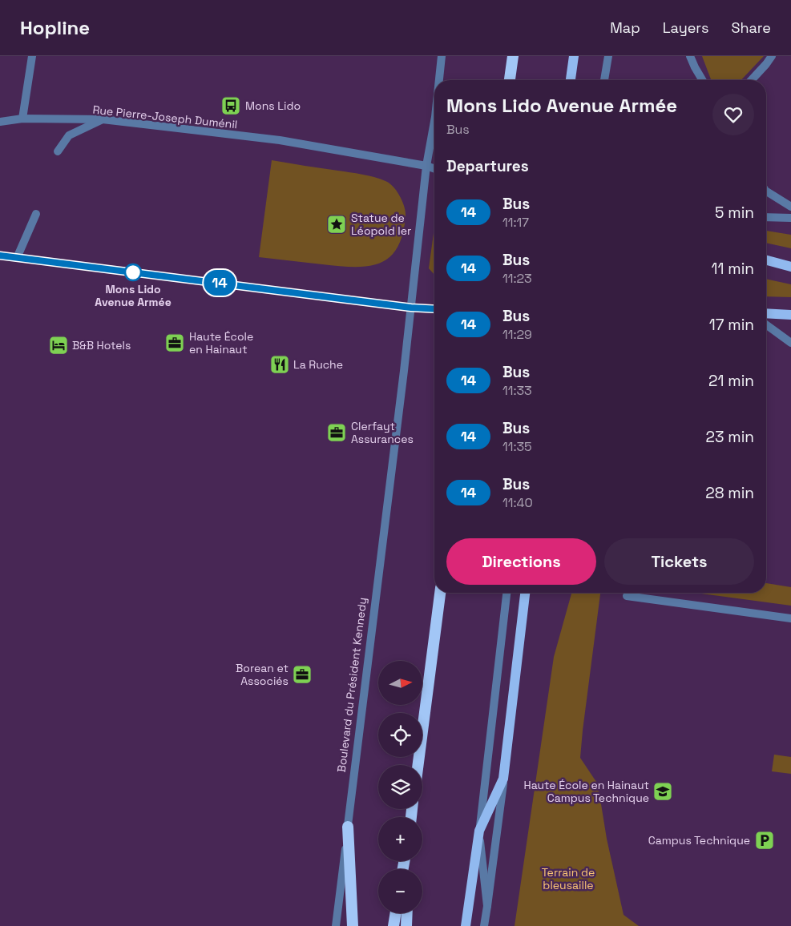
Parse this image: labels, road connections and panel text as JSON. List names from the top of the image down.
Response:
{
  "streets": {
    "street": ["Rue Pierre-Joseph Duménil", "Boulevard du Président Kennedy"]
  },
  "crossings": [
    ["Rue Pierre-Joseph Duménil", "Boulevard du Président Kennedy"]
  ],
  "parks": ["Terrain de bleusaille"],
  "places": {
    "bus stop": ["Mons Lido"],
    "place": ["Statue de Léopold Ier"],
    "other": ["Mons Lido Avenue Armée"],
    "office": ["Haute École en Hainaut", "Clerfayt Assurances", "Borean et Associés"],
    "hotel": ["B&B Hotels"],
    "restaurant": ["La Ruche"],
    "school or university": ["Haute École en Hainaut Campus Technique"],
    "parking": ["Campus Technique"]
  },
  "lines": ["bus line 14"],
  "north": "right",
  "page": {
    "header": "Hopline",
    "nav": ["Map", "Layers", "Share"],
    "on_map": "14",
    "heading": [
      ["Mons Lido Avenue Armée", "Bus"],
      "Departures"
    ],
    "list": [
      {
        "mark": "14",
        "name": "Bus",
        "note": "11:17",
        "value": "5 min"
      },
      {
        "mark": "14",
        "name": "Bus",
        "note": "11:23",
        "value": "11 min"
      },
      {
        "mark": "14",
        "name": "Bus",
        "note": "11:29",
        "value": "17 min"
      },
      {
        "mark": "14",
        "name": "Bus",
        "note": "11:33",
        "value": "21 min"
      },
      {
        "mark": "14",
        "name": "Bus",
        "note": "11:35",
        "value": "23 min"
      },
      {
        "mark": "14",
        "name": "Bus",
        "note": "11:40",
        "value": "28 min"
      }
    ],
    "buttons": ["Directions", "Tickets"],
    "map_buttons": ["+", "−"]
  }
}
